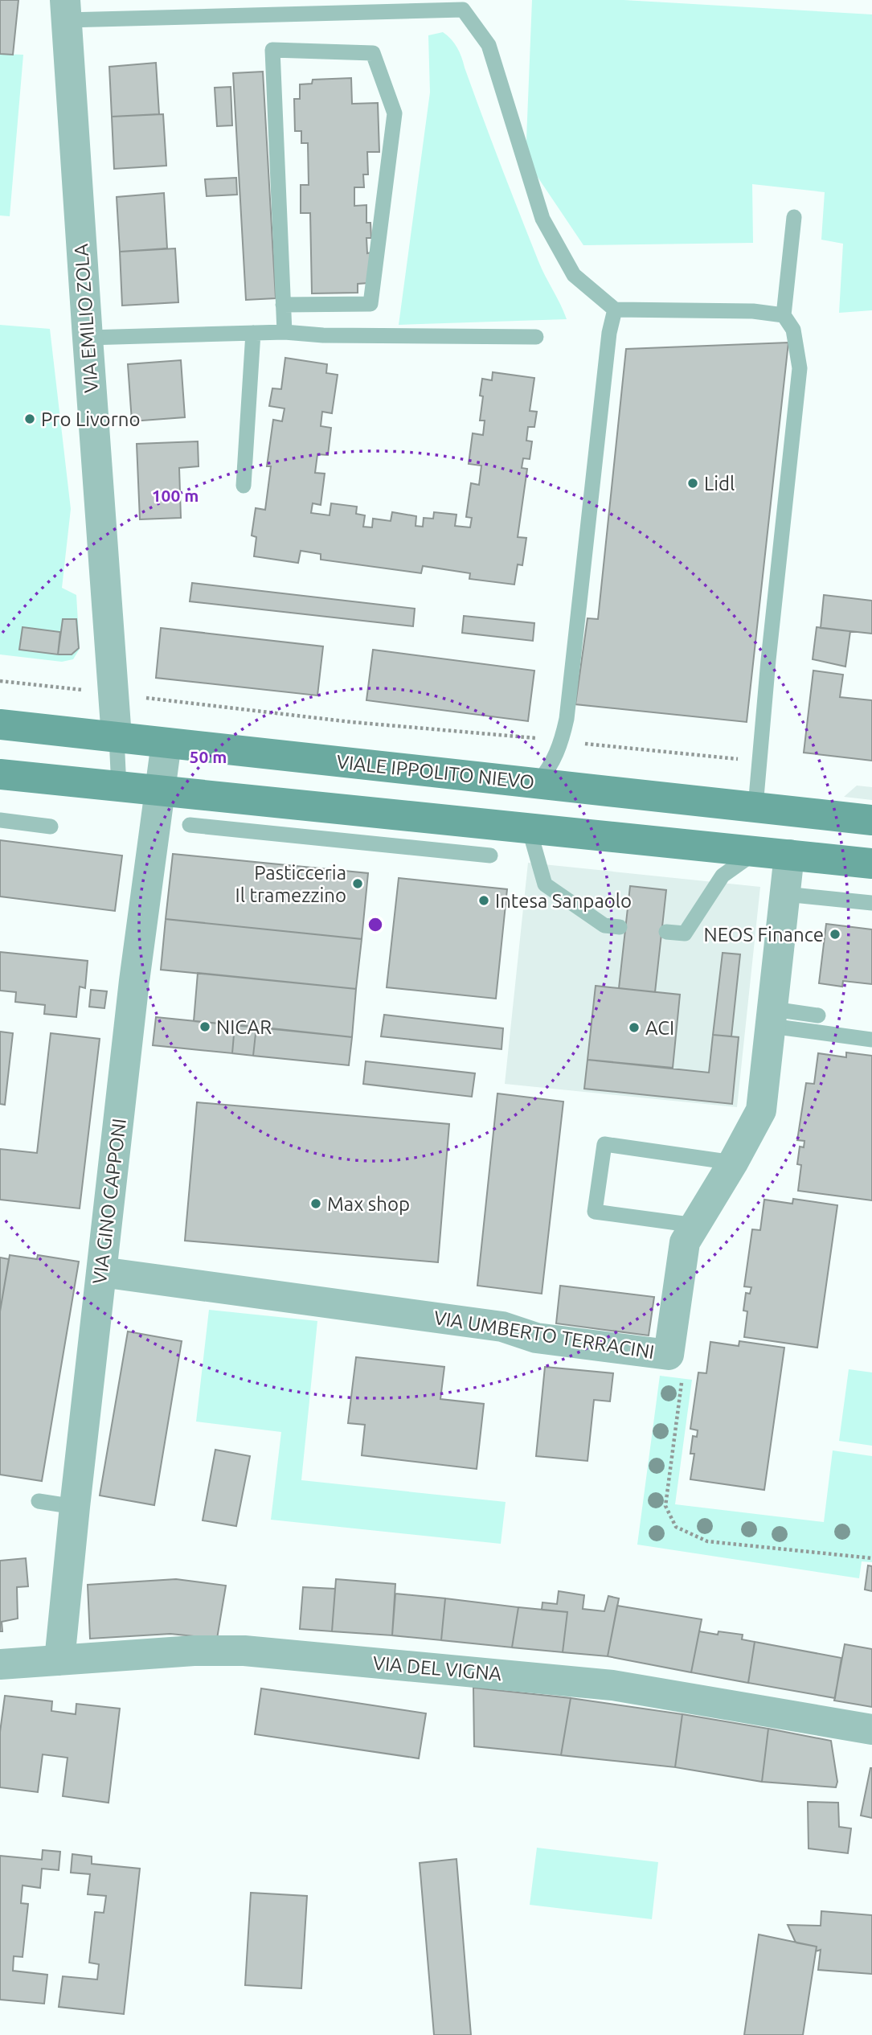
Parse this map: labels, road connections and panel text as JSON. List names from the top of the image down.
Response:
{
  "streets": {
    "main road": ["VIALE IPPOLITO NIEVO"],
    "street": [
      "VIA EMILIO ZOLA",
      "VIA GINO CAPPONI",
      "VIA UMBERTO TERRACINI",
      "VIA DEL VIGNA"
    ]
  },
  "crossings": [
    ["VIA EMILIO ZOLA", "VIALE IPPOLITO NIEVO"],
    ["VIALE IPPOLITO NIEVO", "VIA GINO CAPPONI"],
    ["VIA GINO CAPPONI", "VIA UMBERTO TERRACINI"],
    ["VIA GINO CAPPONI", "VIA DEL VIGNA"]
  ],
  "places": [
    "Pro Livorno",
    "Lidl",
    "Pasticceria Il tramezzino",
    "Intesa Sanpaolo",
    "NEOS Finance",
    "NICAR",
    "ACI",
    "Max shop"
  ],
  "rings": ["100 m", "50 m"]
}
